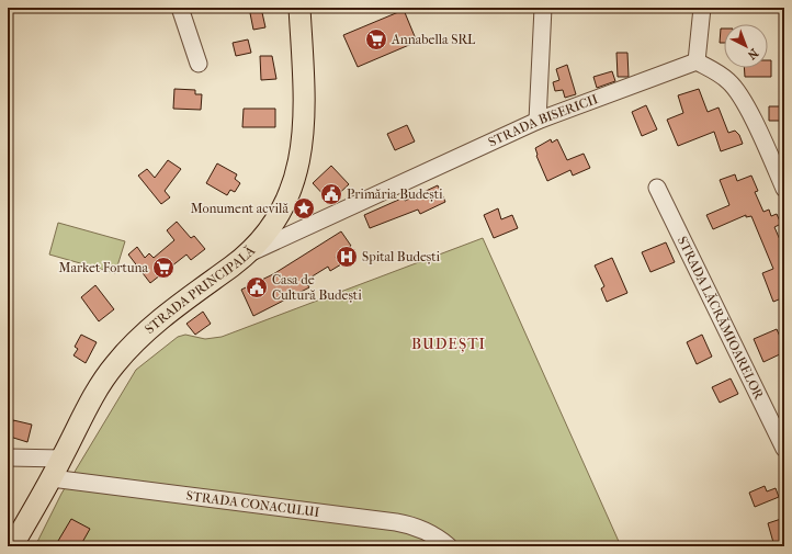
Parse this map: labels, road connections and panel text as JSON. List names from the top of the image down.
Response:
{
  "streets": {
    "main road": ["STRADA PRINCIPALĂ"],
    "street": ["STRADA BISERICII", "STRADA LĂCRĂMIOARELOR", "STRADA CONACULUI"]
  },
  "crossings": [
    ["STRADA BISERICII", "STRADA PRINCIPALĂ"],
    ["STRADA PRINCIPALĂ", "STRADA CONACULUI"]
  ],
  "districts": ["BUDEȘTI"],
  "places": {
    "supermarket": ["Annabella SRL", "Market Fortuna"],
    "public building": ["Primăria Budești", "Casa de Cultură Budești"],
    "place": ["Monument acvilă"],
    "hospital": ["Spital Budești"]
  },
  "north": "bottom right"
}
